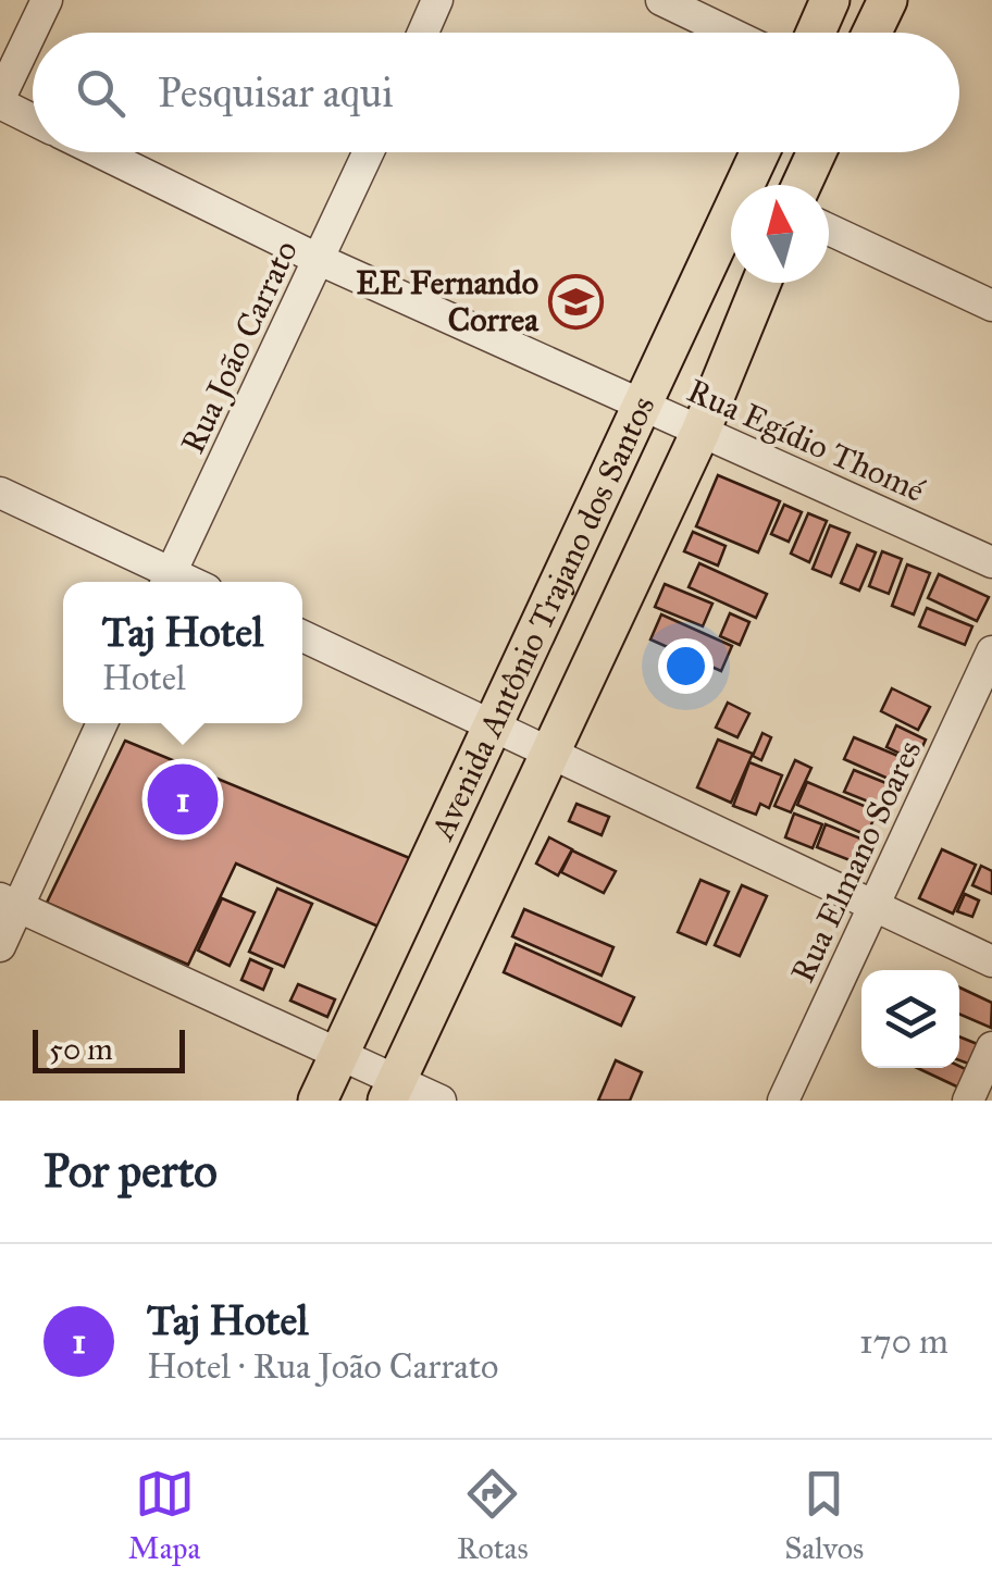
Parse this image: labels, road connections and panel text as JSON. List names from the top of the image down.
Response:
{
  "streets": {
    "main road": ["Avenida Antônio Trajano dos Santos"],
    "street": ["Rua João Carrato", "Rua Egídio Thomé", "Rua Elmano Soares"]
  },
  "crossings": [
    ["Rua João Carrato", "Rua Egídio Thomé"],
    ["Rua Egídio Thomé", "Avenida Antônio Trajano dos Santos"]
  ],
  "places": {
    "school or university": ["EE Fernando Correa"]
  },
  "scale_bar": "50 m",
  "north": "top",
  "page": {
    "search": "Pesquisar aqui",
    "popup": ["Taj Hotel", "Hotel"],
    "pins": "1",
    "scale": "50 m",
    "heading": "Por perto",
    "list": [
      {
        "mark": "1",
        "name": "Taj Hotel",
        "note": "Hotel · Rua João Carrato",
        "value": "170 m"
      }
    ],
    "nav": ["Mapa", "Rotas", "Salvos"]
  }
}
